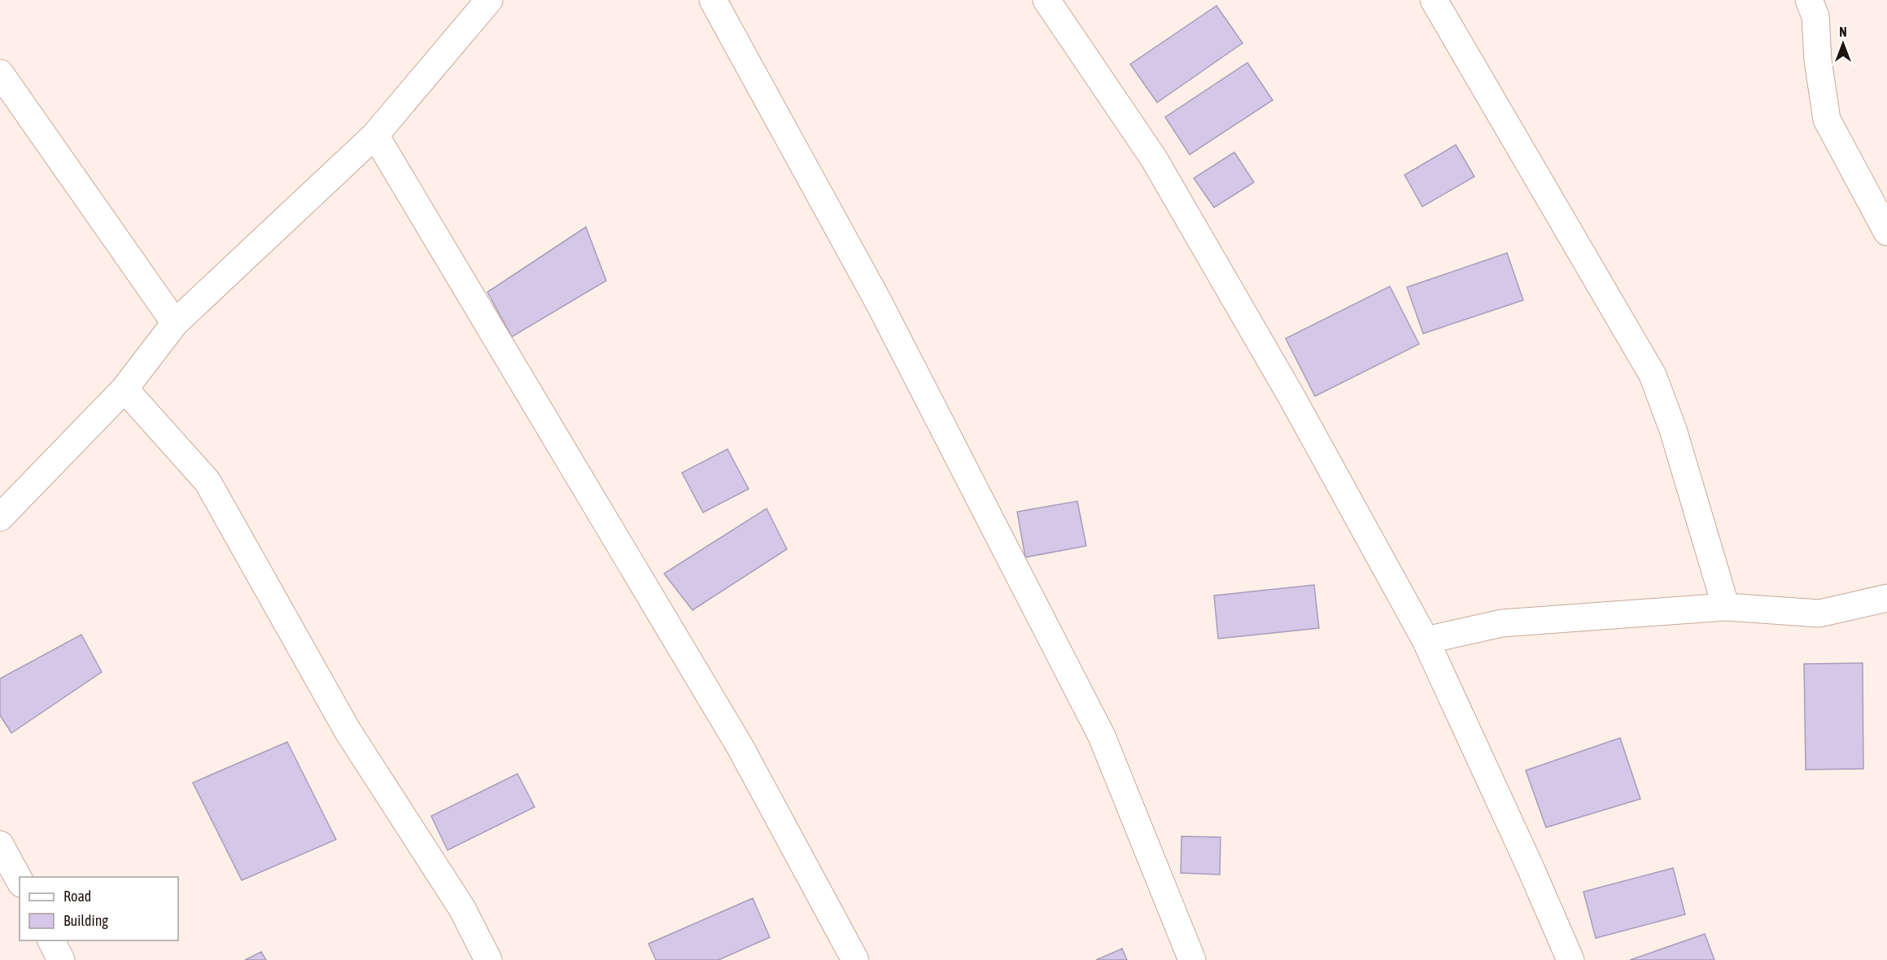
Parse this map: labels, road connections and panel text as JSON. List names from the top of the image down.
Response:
{
  "legend": ["Road", "Building"],
  "north": "top"
}
